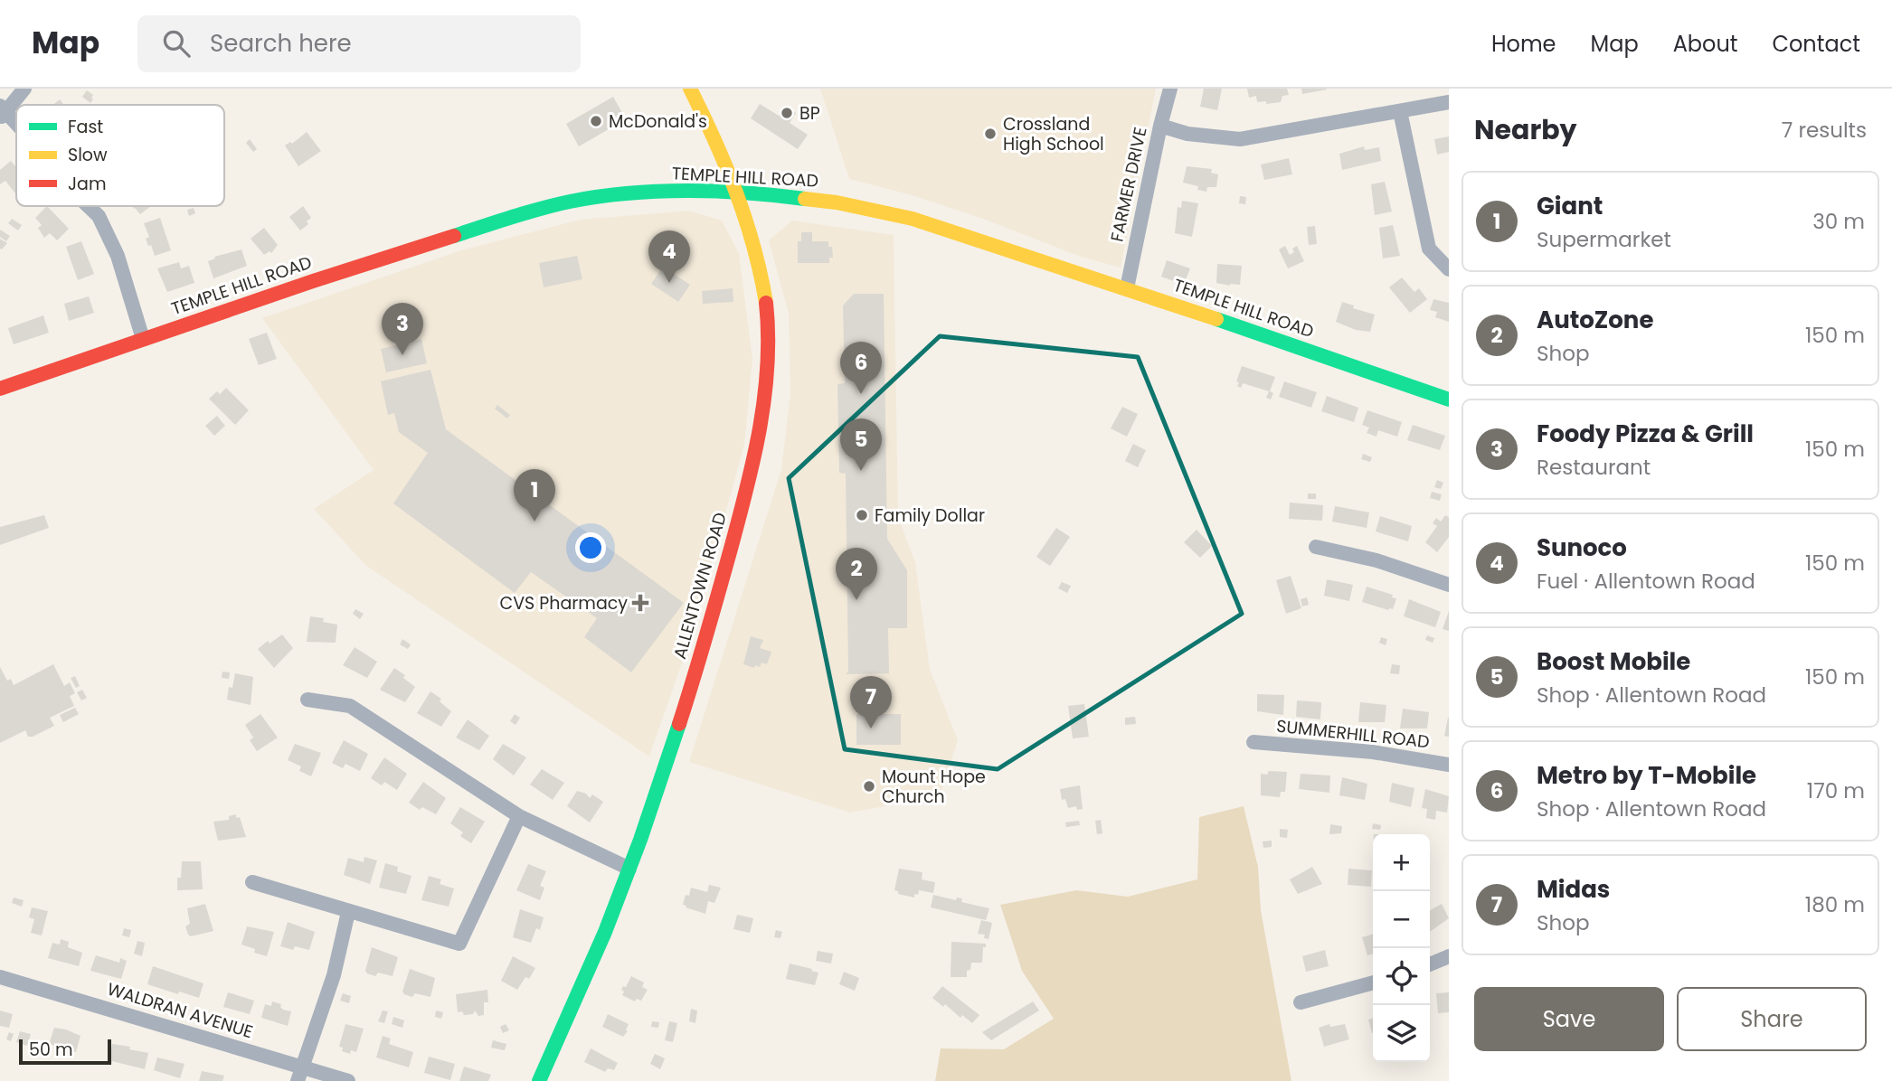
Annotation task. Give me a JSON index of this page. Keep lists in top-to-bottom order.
{
  "streets": {
    "main road": ["TEMPLE HILL ROAD", "ALLENTOWN ROAD"],
    "street": ["FARMER DRIVE", "SUMMERHILL ROAD", "WALDRAN AVENUE"]
  },
  "crossings": [
    ["TEMPLE HILL ROAD", "FARMER DRIVE"],
    ["TEMPLE HILL ROAD", "ALLENTOWN ROAD"]
  ],
  "places": {
    "other": [
      "BP",
      "McDonald's",
      "Crossland High School",
      "Family Dollar",
      "Mount Hope Church"
    ],
    "health": ["CVS Pharmacy"]
  },
  "legend": ["Fast", "Slow", "Jam"],
  "scale_bar": "50 m",
  "page": {
    "header": "Map",
    "search": "Search here",
    "nav": [
      "Home",
      "Map",
      "About",
      "Contact"
    ],
    "heading": ["Nearby", "7 results"],
    "list": [
      {
        "mark": "1",
        "name": "Giant",
        "note": "Supermarket",
        "value": "30 m"
      },
      {
        "mark": "2",
        "name": "AutoZone",
        "note": "Shop",
        "value": "150 m"
      },
      {
        "mark": "3",
        "name": "Foody Pizza & Grill",
        "note": "Restaurant",
        "value": "150 m"
      },
      {
        "mark": "4",
        "name": "Sunoco",
        "note": "Fuel · Allentown Road",
        "value": "150 m"
      },
      {
        "mark": "5",
        "name": "Boost Mobile",
        "note": "Shop · Allentown Road",
        "value": "150 m"
      },
      {
        "mark": "6",
        "name": "Metro by T-Mobile",
        "note": "Shop · Allentown Road",
        "value": "170 m"
      },
      {
        "mark": "7",
        "name": "Midas",
        "note": "Shop",
        "value": "180 m"
      }
    ],
    "pins": [
      "4",
      "3",
      "6",
      "5",
      "1",
      "2",
      "7"
    ],
    "map_buttons": ["+", "−"],
    "buttons": ["Save", "Share"],
    "scale": "50 m"
  }
}
